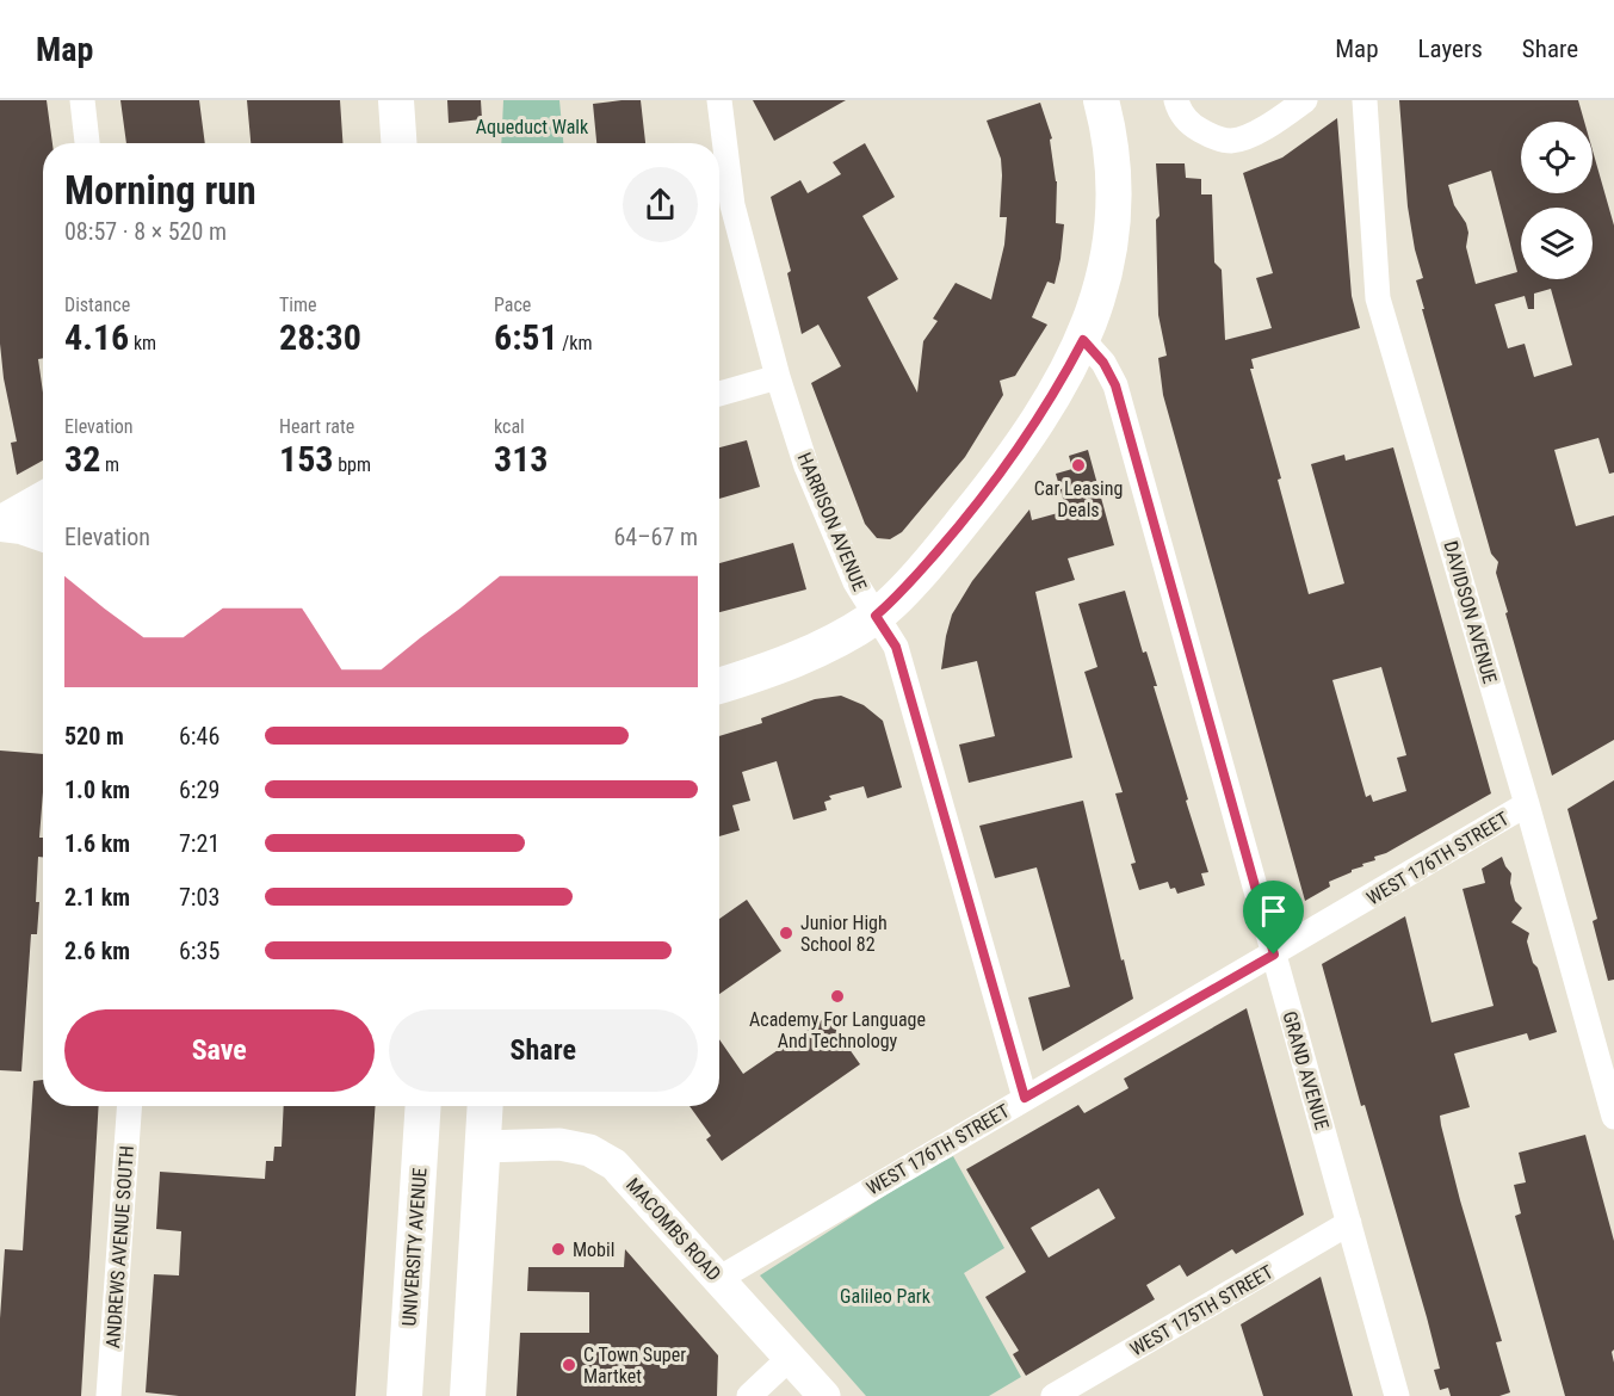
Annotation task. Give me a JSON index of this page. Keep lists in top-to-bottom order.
{
  "streets": {
    "main road": ["UNIVERSITY AVENUE"],
    "street": [
      "HARRISON AVENUE",
      "DAVIDSON AVENUE",
      "WEST 176TH STREET",
      "GRAND AVENUE",
      "MACOMBS ROAD",
      "ANDREWS AVENUE SOUTH",
      "WEST 175TH STREET"
    ]
  },
  "crossings": [
    ["HARRISON AVENUE", "WEST 176TH STREET"],
    ["DAVIDSON AVENUE", "WEST 176TH STREET"],
    ["WEST 176TH STREET", "GRAND AVENUE"],
    ["WEST 176TH STREET", "MACOMBS ROAD"],
    ["GRAND AVENUE", "WEST 175TH STREET"]
  ],
  "parks": ["Aqueduct Walk", "Galileo Park"],
  "places": [
    "Car Leasing Deals",
    "Junior High School 82",
    "Academy For Language And Technology",
    "Mobil",
    "C Town Super Martket"
  ],
  "page": {
    "header": "Map",
    "nav": ["Map", "Layers", "Share"],
    "heading": ["Morning run", "08:57 · 8 × 520 m"],
    "stats": [
      ["Distance", "4.16 km"],
      ["Time", "28:30"],
      ["Pace", "6:51 /km"],
      ["Elevation", "32 m"],
      ["Heart rate", "153 bpm"],
      ["kcal", "313"]
    ],
    "chart": ["Elevation", "64–67 m"],
    "list": [
      {
        "name": "520 m",
        "note": "6:46"
      },
      {
        "name": "1.0 km",
        "note": "6:29"
      },
      {
        "name": "1.6 km",
        "note": "7:21"
      },
      {
        "name": "2.1 km",
        "note": "7:03"
      },
      {
        "name": "2.6 km",
        "note": "6:35"
      }
    ],
    "buttons": ["Save", "Share"]
  }
}
